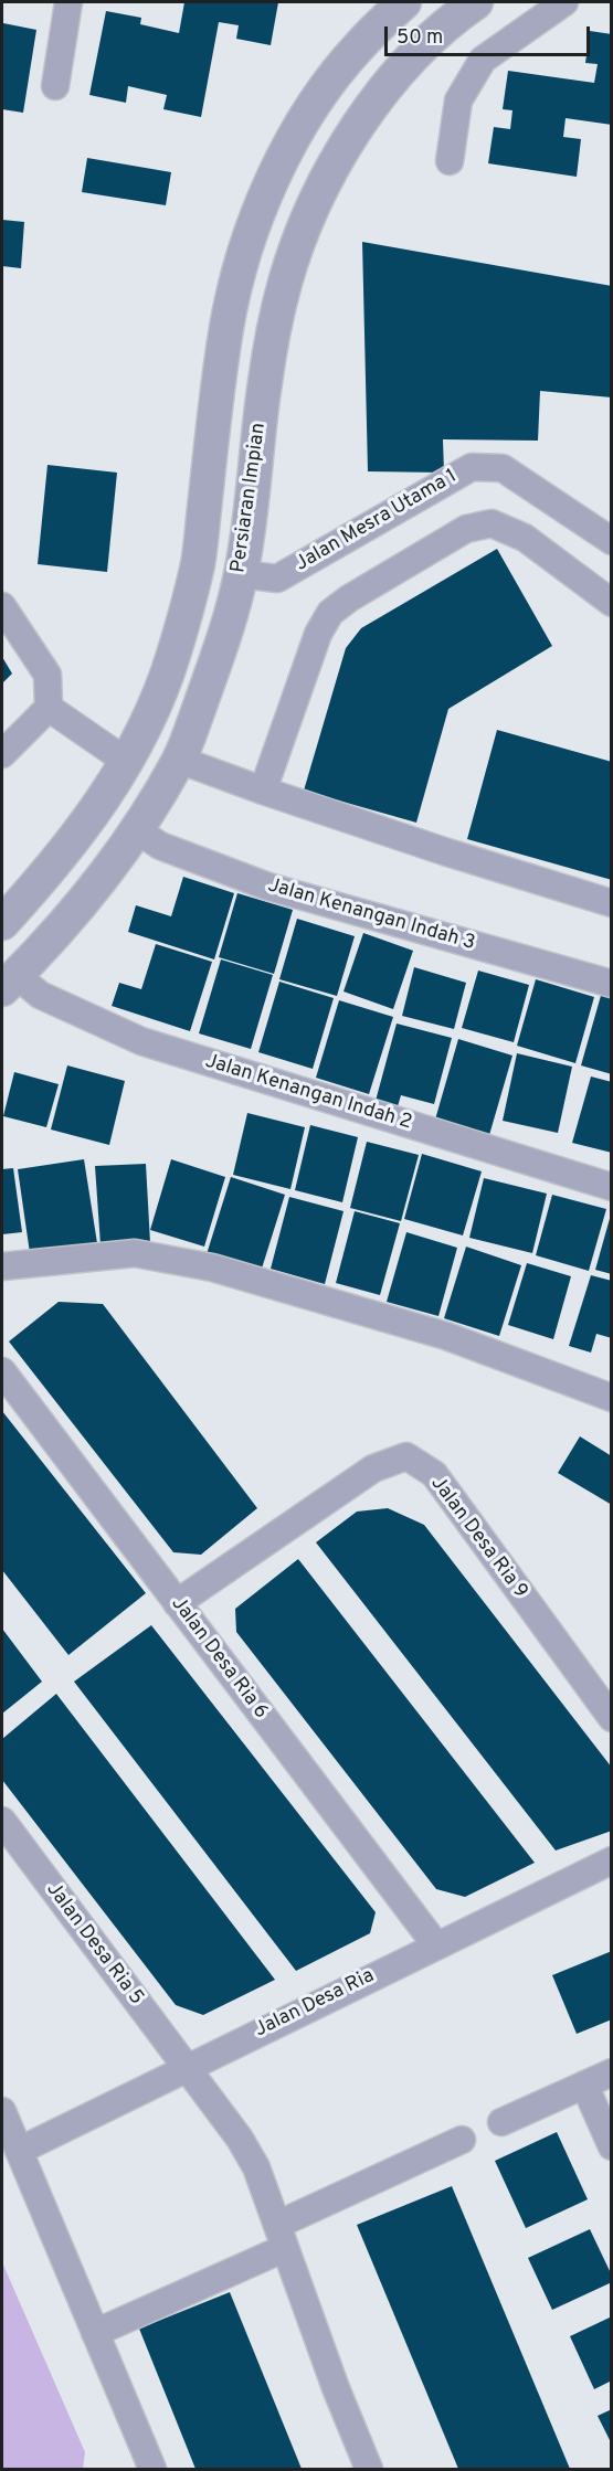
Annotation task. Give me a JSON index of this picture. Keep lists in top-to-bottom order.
{
  "streets": {
    "street": [
      "Persiaran Impian",
      "Jalan Mesra Utama 1",
      "Jalan Kenangan Indah 3",
      "Jalan Kenangan Indah 2",
      "Jalan Desa Ria 9",
      "Jalan Desa Ria 6",
      "Jalan Desa Ria 5",
      "Jalan Desa Ria"
    ]
  },
  "crossings": [
    ["Persiaran Impian", "Jalan Mesra Utama 1"],
    ["Persiaran Impian", "Jalan Kenangan Indah 3"],
    ["Persiaran Impian", "Jalan Kenangan Indah 2"],
    ["Jalan Desa Ria 9", "Jalan Desa Ria 6"],
    ["Jalan Desa Ria 6", "Jalan Desa Ria"],
    ["Jalan Desa Ria 5", "Jalan Desa Ria"]
  ],
  "scale_bar": "50 m"
}
